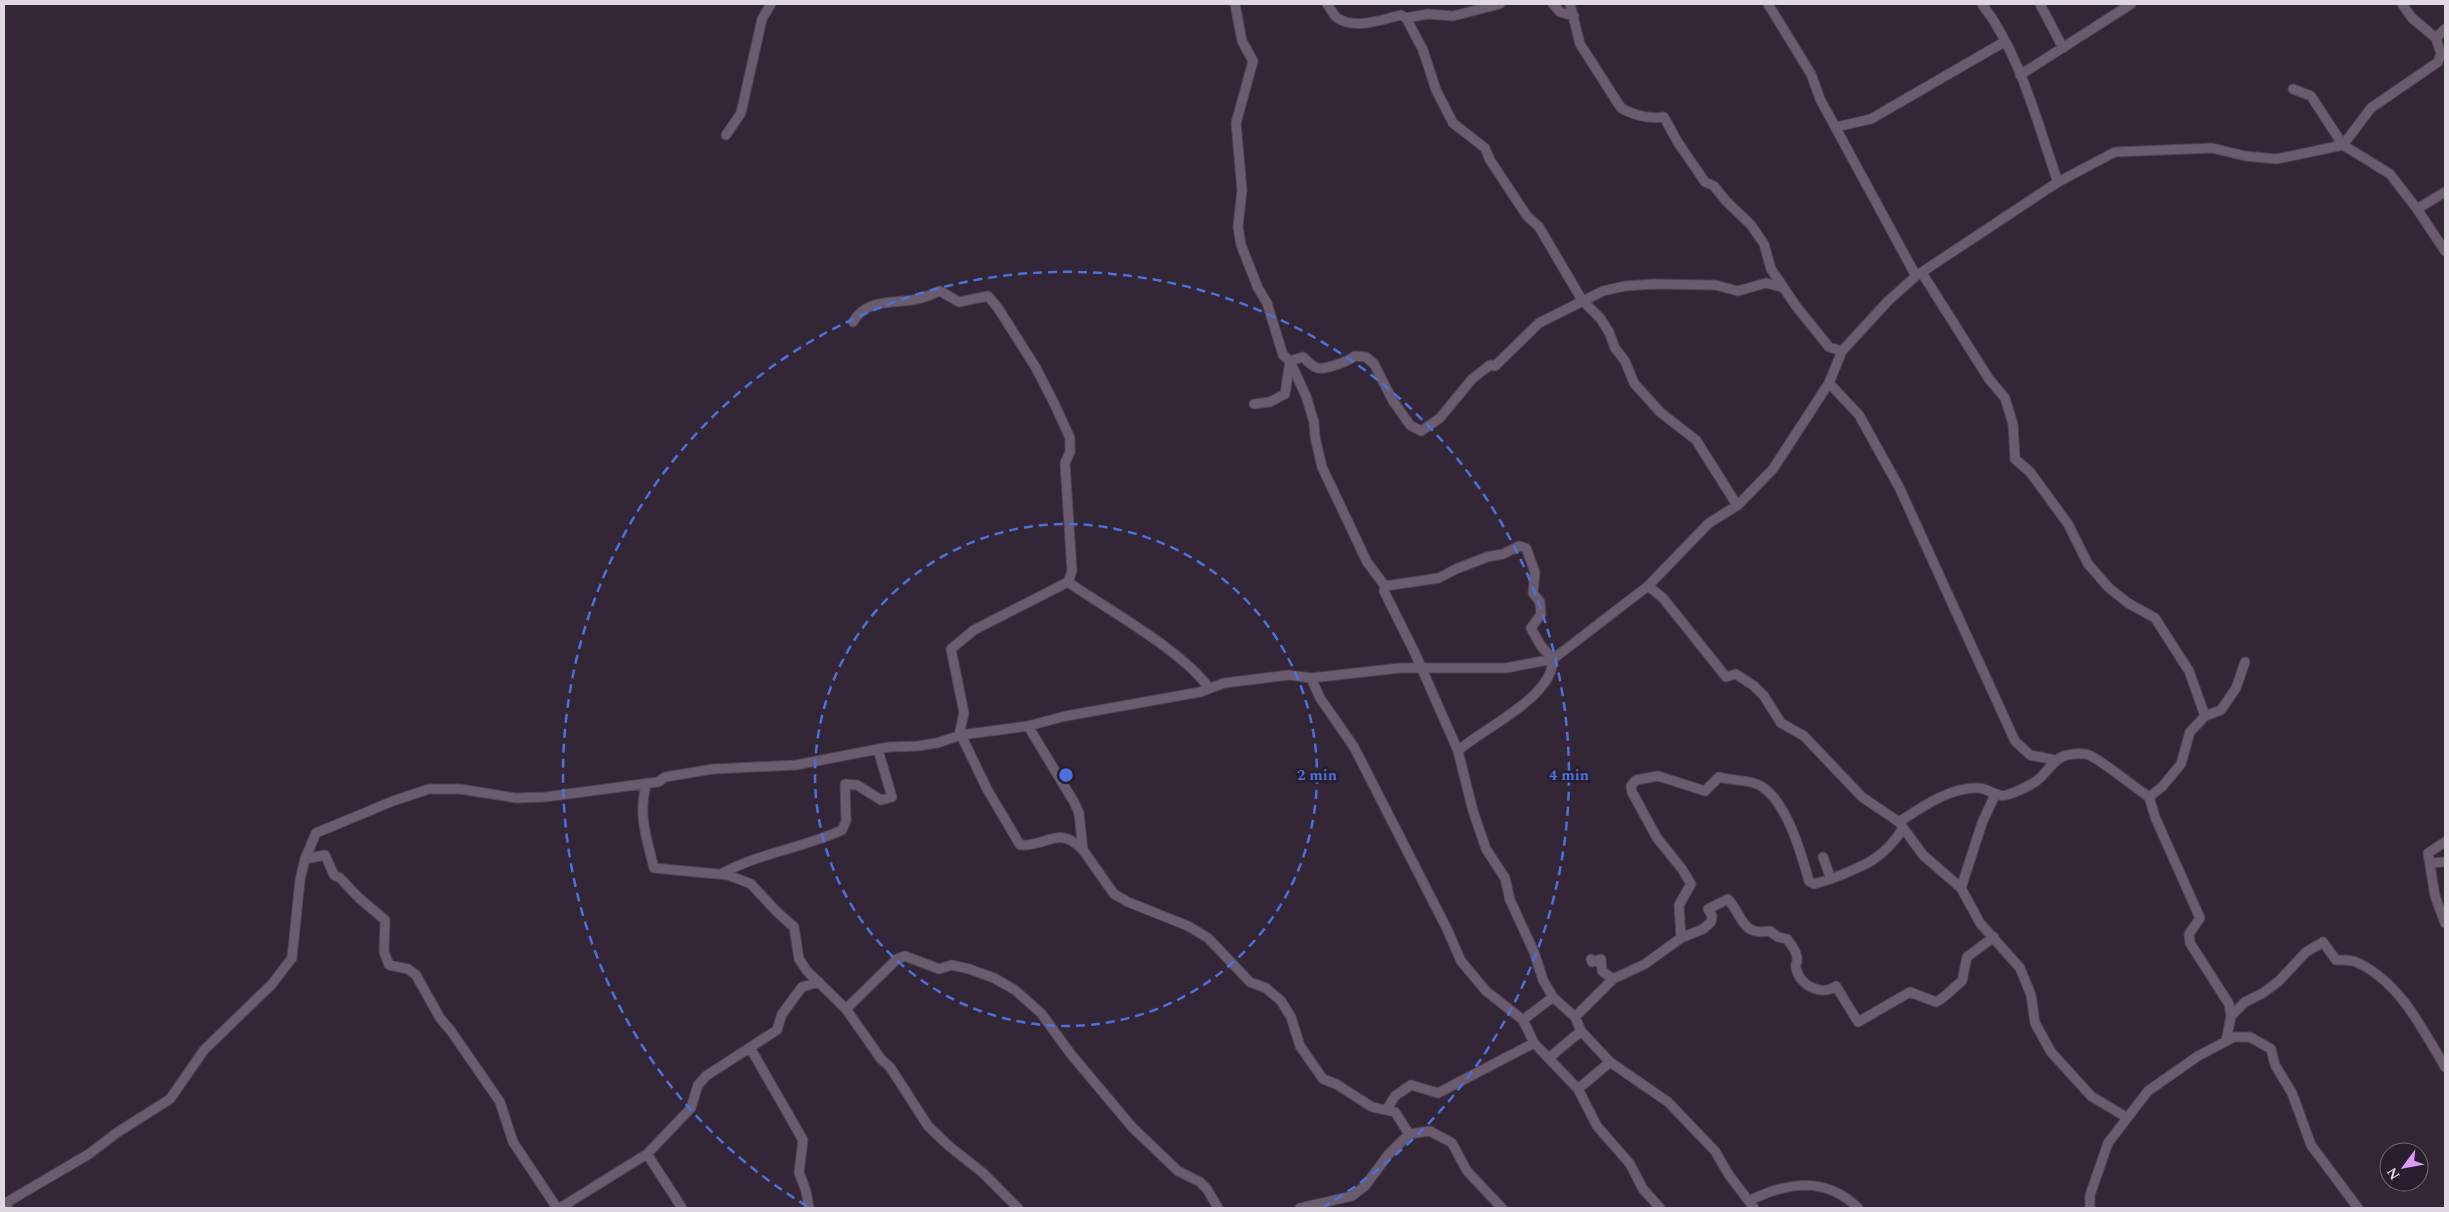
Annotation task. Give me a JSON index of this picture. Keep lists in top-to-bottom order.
{
  "north": "bottom left",
  "rings": ["2 min", "4 min"]
}
